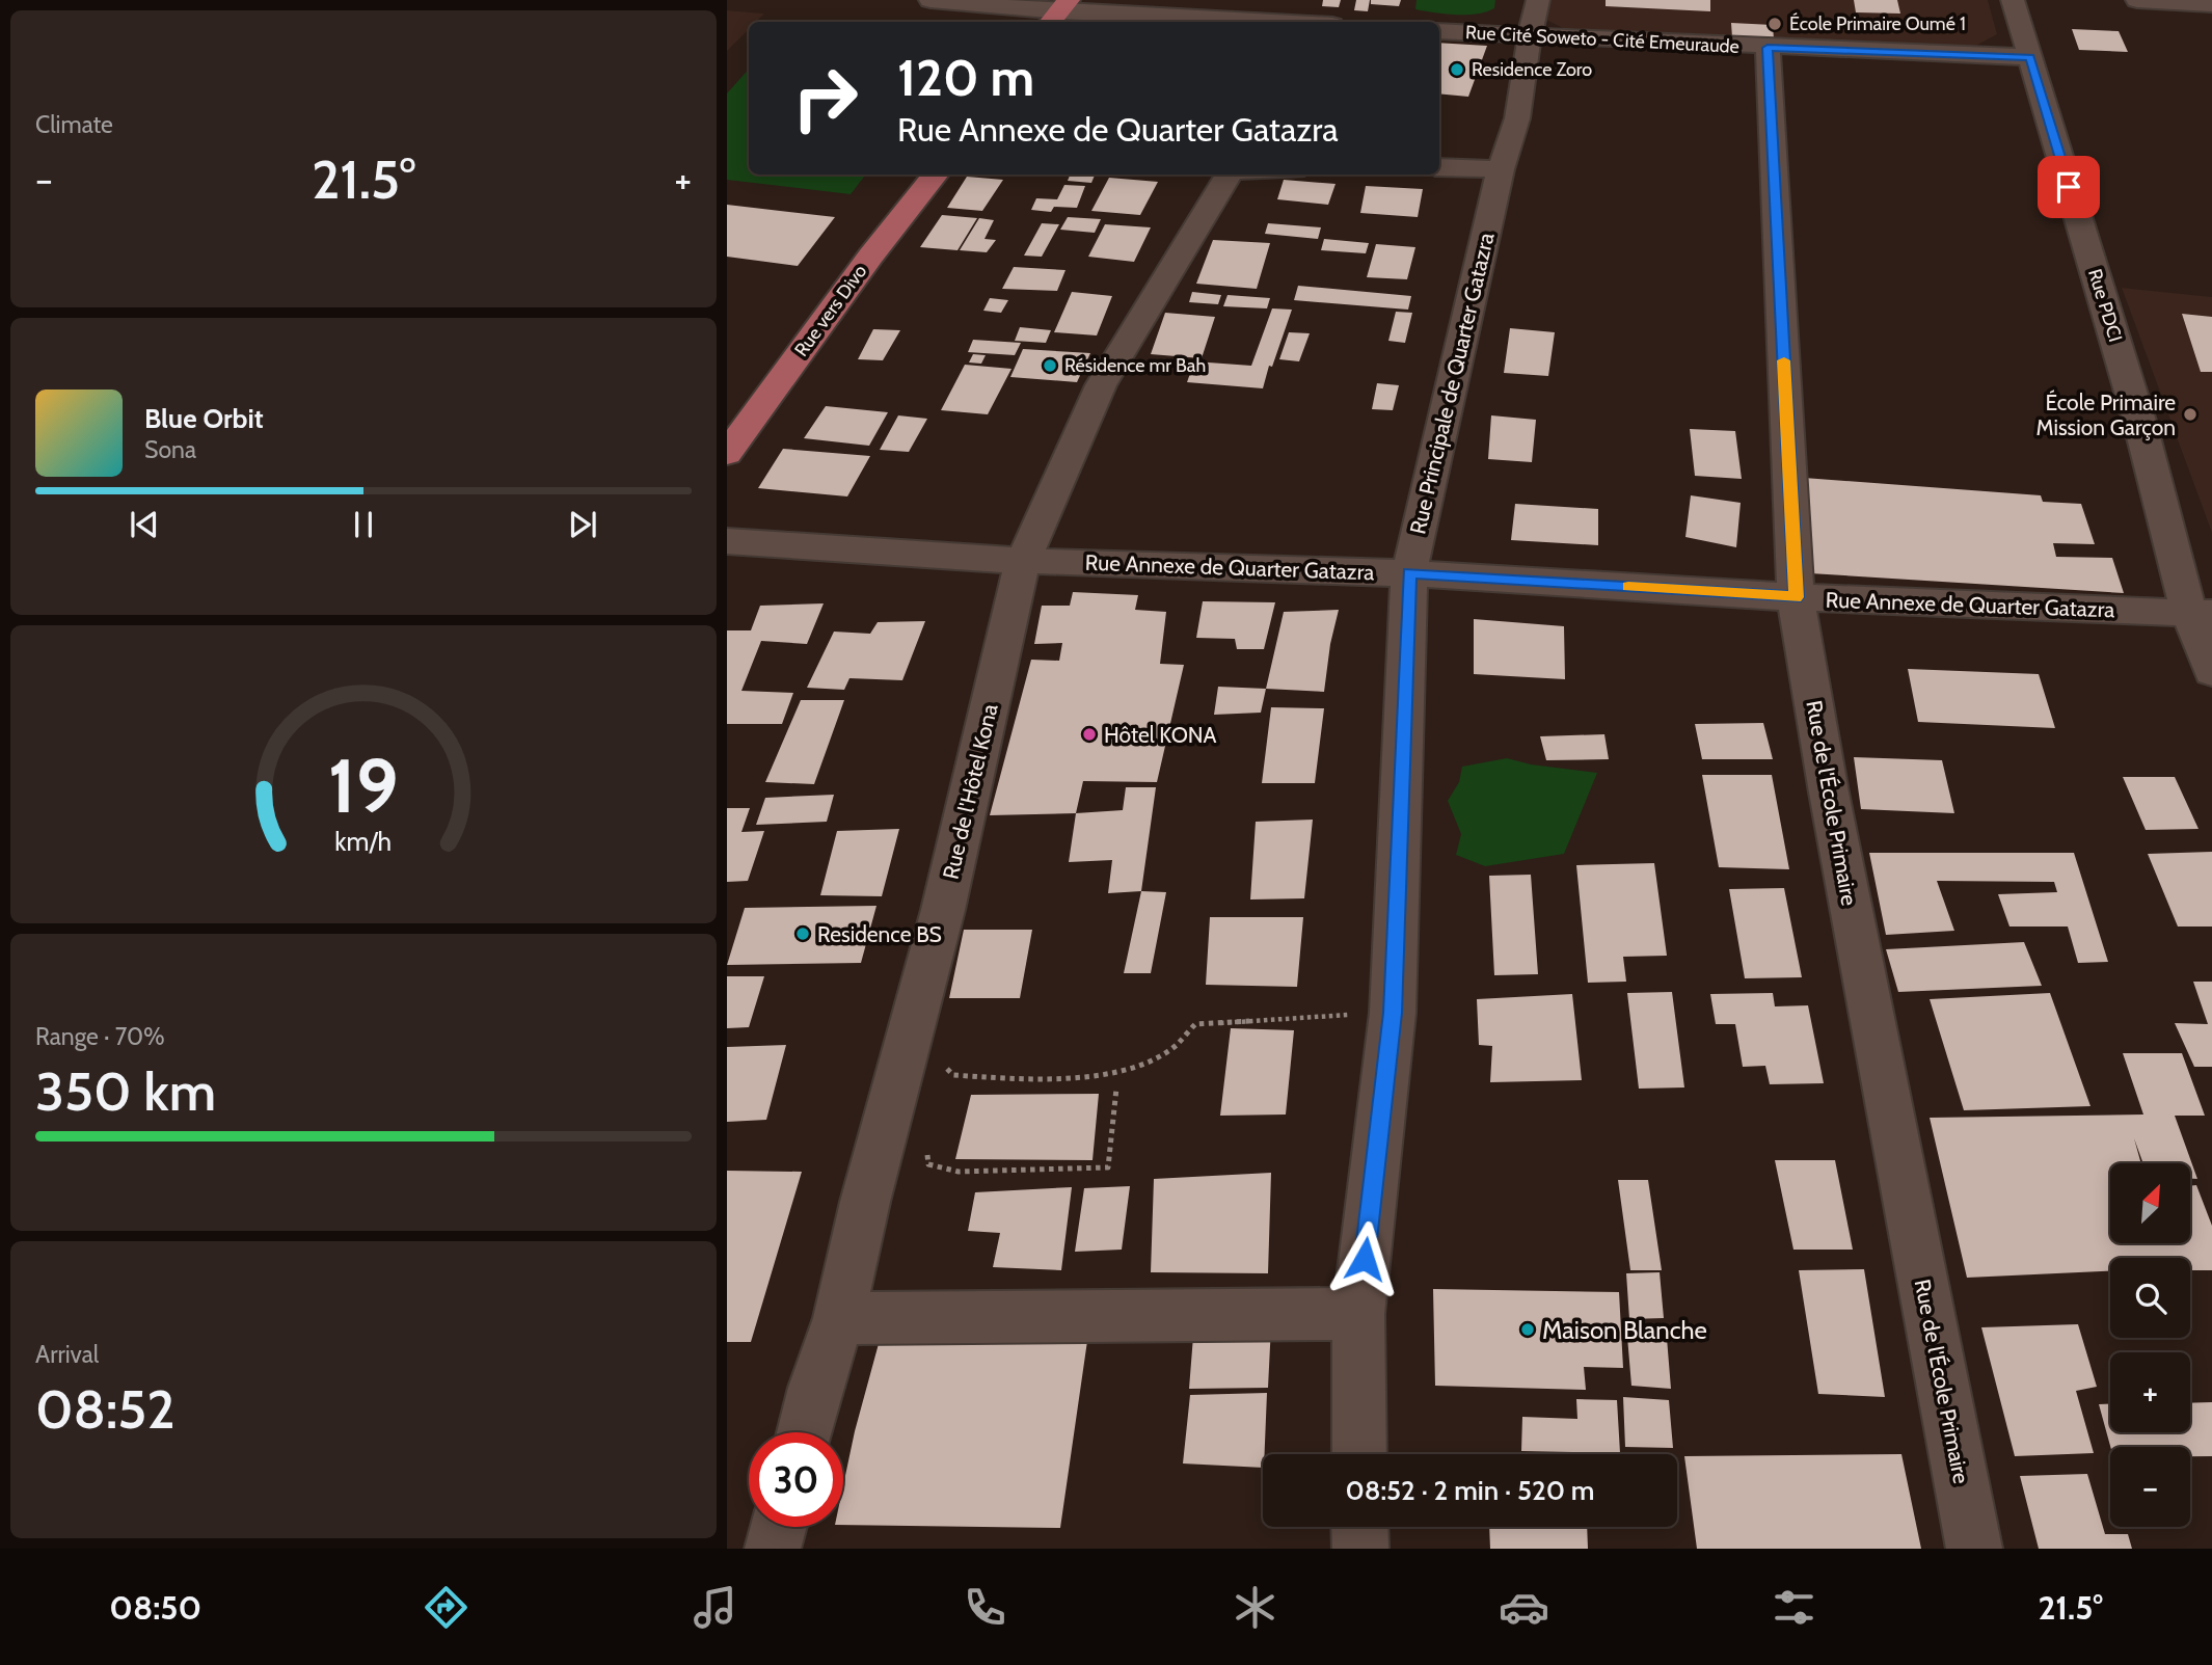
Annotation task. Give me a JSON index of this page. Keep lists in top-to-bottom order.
{
  "streets": {
    "main road": ["Rue vers Divo"],
    "street": [
      "Rue Cité Soweto - Cité Emeuraude",
      "Rue PDCI",
      "Rue Principale de Quarter Gatazra",
      "Rue Annexe de Quarter Gatazra",
      "Rue de l'Hôtel Kona",
      "Rue de l'École Primaire"
    ]
  },
  "crossings": [
    ["Rue Cité Soweto - Cité Emeuraude", "Rue PDCI"],
    ["Rue Cité Soweto - Cité Emeuraude", "Rue Principale de Quarter Gatazra"],
    ["Rue Cité Soweto - Cité Emeuraude", "Rue de l'École Primaire"],
    ["Rue PDCI", "Rue Annexe de Quarter Gatazra"],
    ["Rue Principale de Quarter Gatazra", "Rue Annexe de Quarter Gatazra"],
    ["Rue Annexe de Quarter Gatazra", "Rue de l'Hôtel Kona"],
    ["Rue Annexe de Quarter Gatazra", "Rue de l'École Primaire"]
  ],
  "places": [
    "École Primaire Oumé 1",
    "Residence Zoro",
    "Résidence mr Bah",
    "École Primaire Mission Garçon",
    "Hôtel KONA",
    "Residence BS",
    "Maison Blanche"
  ],
  "north": "top right",
  "page": {
    "tile": [
      "Climate",
      ["Range · 70%", "350 km"],
      ["Arrival", "08:52"]
    ],
    "turn": ["120 m", "Rue Annexe de Quarter Gatazra"],
    "heat": ["−", "21.5°", "+"],
    "song": ["Blue Orbit", "Sona"],
    "map_buttons": ["+", "−"],
    "limit": "30",
    "trip": "08:52 · 2 min · 520 m",
    "tabs": ["08:50", "21.5°"],
    "gauge": ["19", "km/h"]
  }
}
